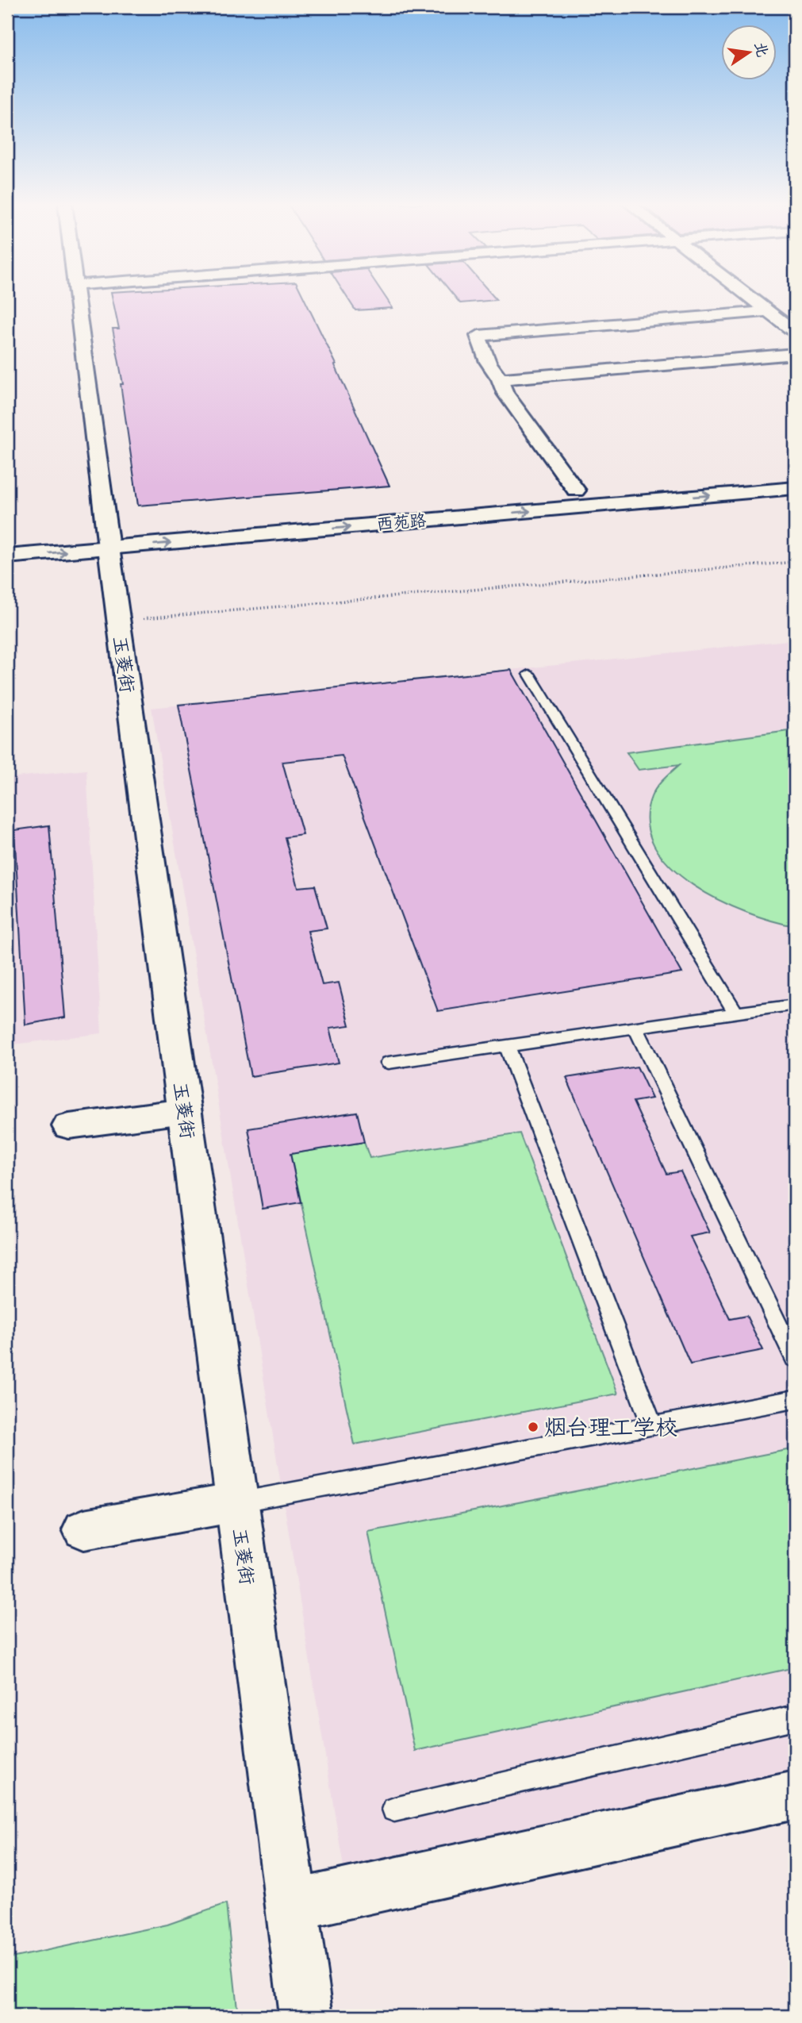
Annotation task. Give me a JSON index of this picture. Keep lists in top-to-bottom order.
{
  "streets": {
    "street": ["西苑路", "玉菱街"]
  },
  "crossings": [
    ["西苑路", "玉菱街"]
  ],
  "places": ["烟台理工学校"],
  "north": "right"
}
